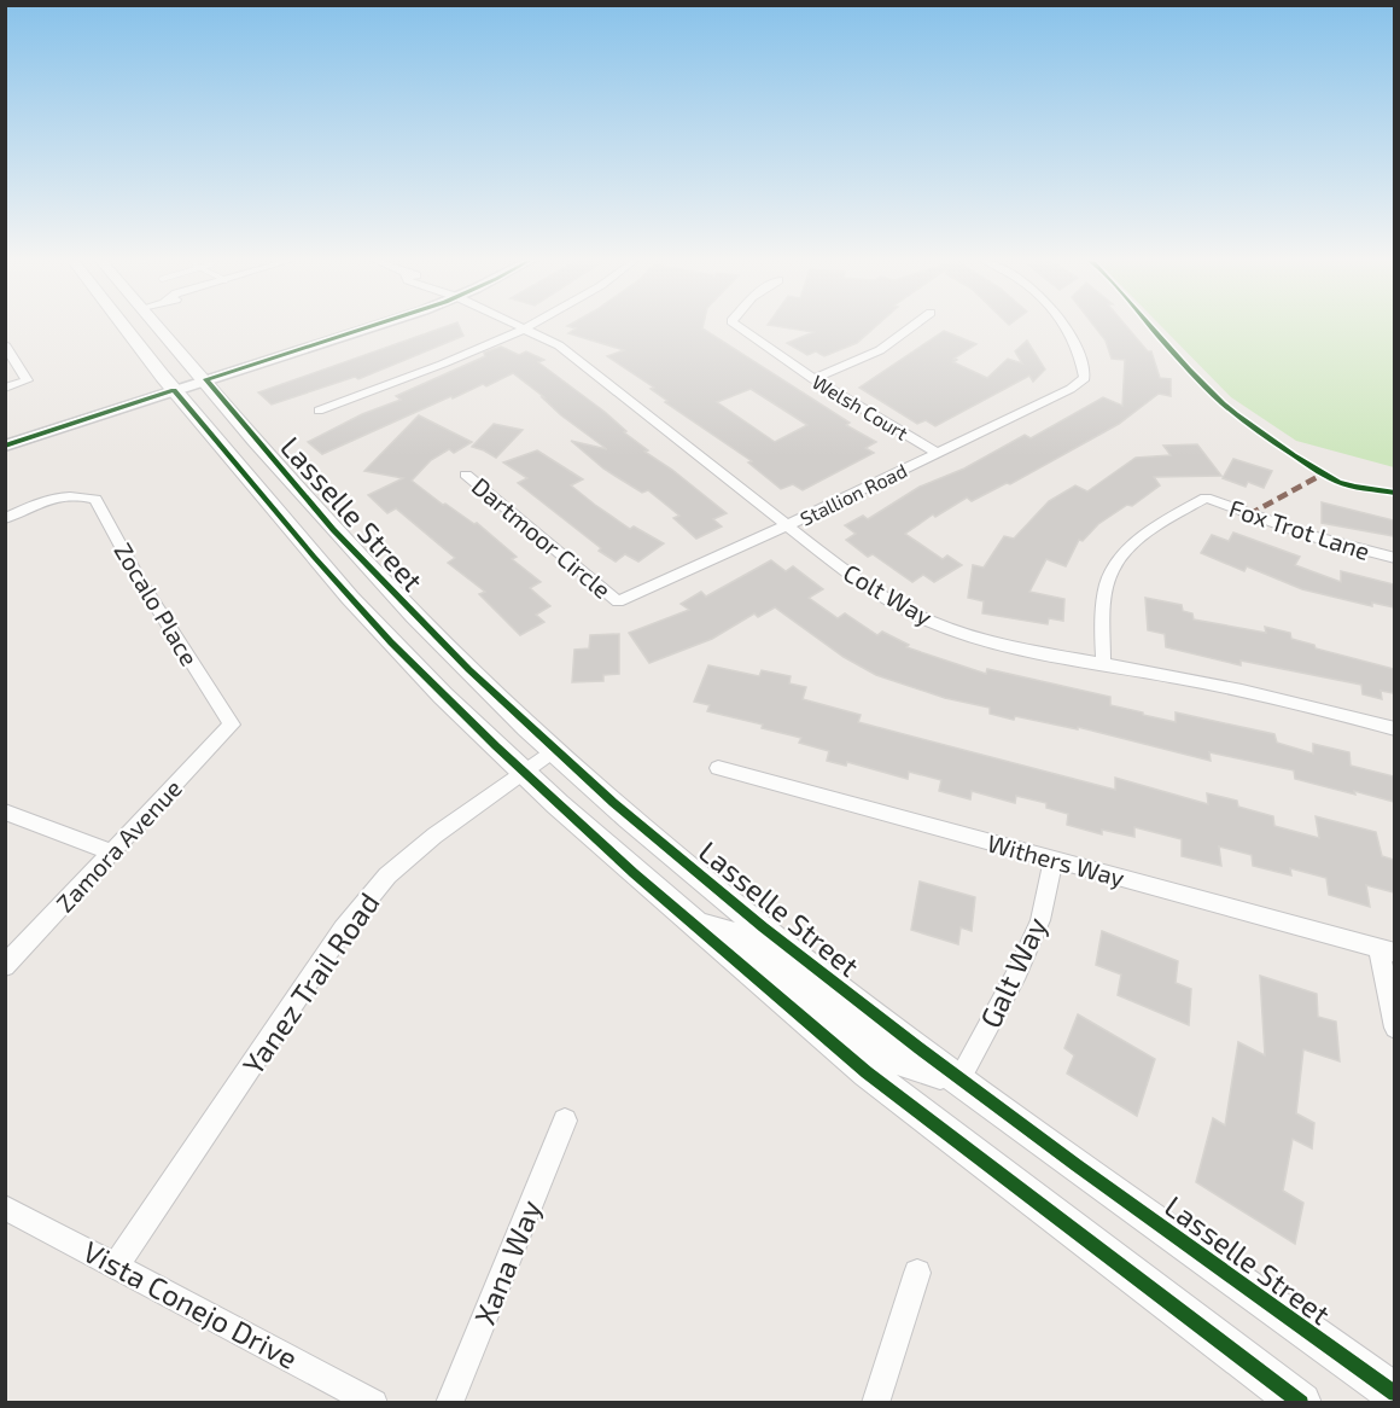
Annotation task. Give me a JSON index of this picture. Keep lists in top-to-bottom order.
{
  "streets": {
    "main road": ["Lasselle Street"],
    "street": [
      "Welsh Court",
      "Stallion Road",
      "Fox Trot Lane",
      "Dartmoor Circle",
      "Colt Way",
      "Zocalo Place",
      "Zamora Avenue",
      "Withers Way",
      "Galt Way",
      "Yanez Trail Road",
      "Xana Way",
      "Vista Conejo Drive"
    ]
  },
  "crossings": [
    ["Welsh Court", "Stallion Road"],
    ["Stallion Road", "Dartmoor Circle"],
    ["Stallion Road", "Colt Way"],
    ["Lasselle Street", "Galt Way"],
    ["Lasselle Street", "Yanez Trail Road"],
    ["Fox Trot Lane", "Colt Way"],
    ["Zocalo Place", "Zamora Avenue"],
    ["Withers Way", "Galt Way"],
    ["Yanez Trail Road", "Vista Conejo Drive"]
  ]
}
